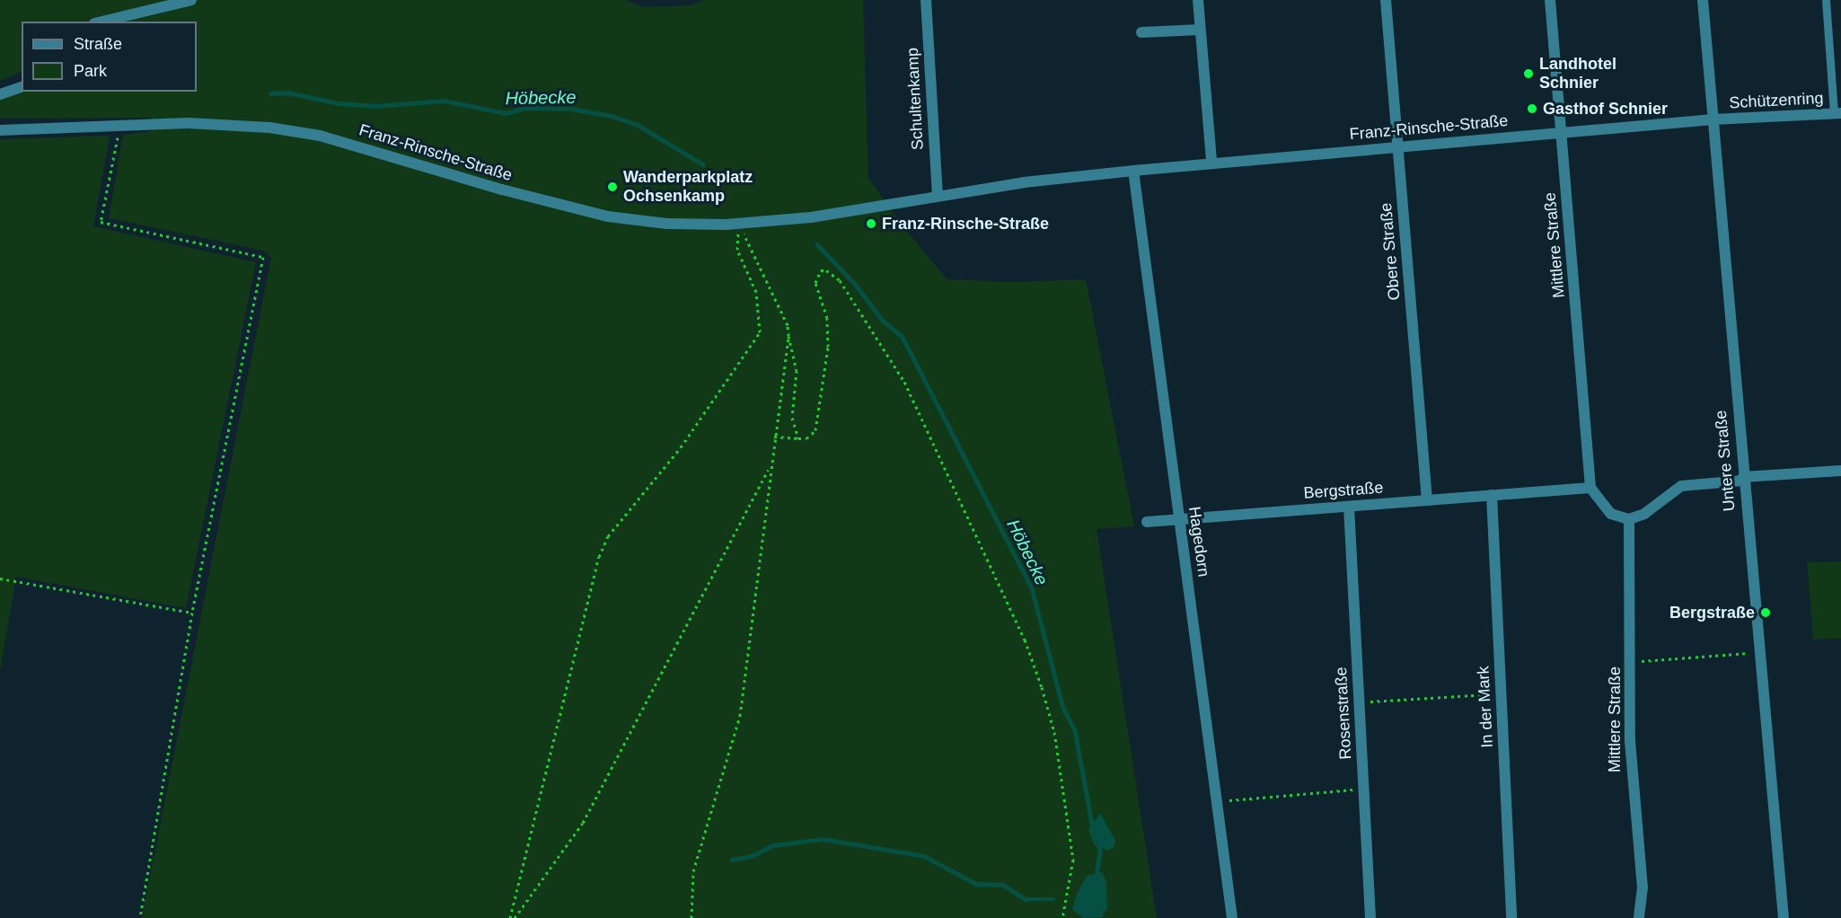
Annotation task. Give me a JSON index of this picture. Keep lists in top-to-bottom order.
{
  "streets": {
    "street": [
      "Schultenkamp",
      "Schützenring",
      "Franz-Rinsche-Straße",
      "Mittlere Straße",
      "Obere Straße",
      "Untere Straße",
      "Bergstraße",
      "Hagedorn",
      "In der Mark",
      "Rosenstraße"
    ]
  },
  "crossings": [
    ["Schultenkamp", "Franz-Rinsche-Straße"],
    ["Schützenring", "Franz-Rinsche-Straße"],
    ["Schützenring", "Untere Straße"],
    ["Franz-Rinsche-Straße", "Mittlere Straße"],
    ["Franz-Rinsche-Straße", "Obere Straße"],
    ["Franz-Rinsche-Straße", "Untere Straße"],
    ["Franz-Rinsche-Straße", "Hagedorn"],
    ["Mittlere Straße", "Bergstraße"],
    ["Obere Straße", "Bergstraße"],
    ["Bergstraße", "Hagedorn"],
    ["Bergstraße", "In der Mark"],
    ["Bergstraße", "Rosenstraße"]
  ],
  "water": ["Höbecke"],
  "places": [
    "Landhotel Schnier",
    "Gasthof Schnier",
    "Wanderparkplatz Ochsenkamp",
    "Franz-Rinsche-Straße",
    "Bergstraße"
  ],
  "legend": ["Straße", "Park"]
}
